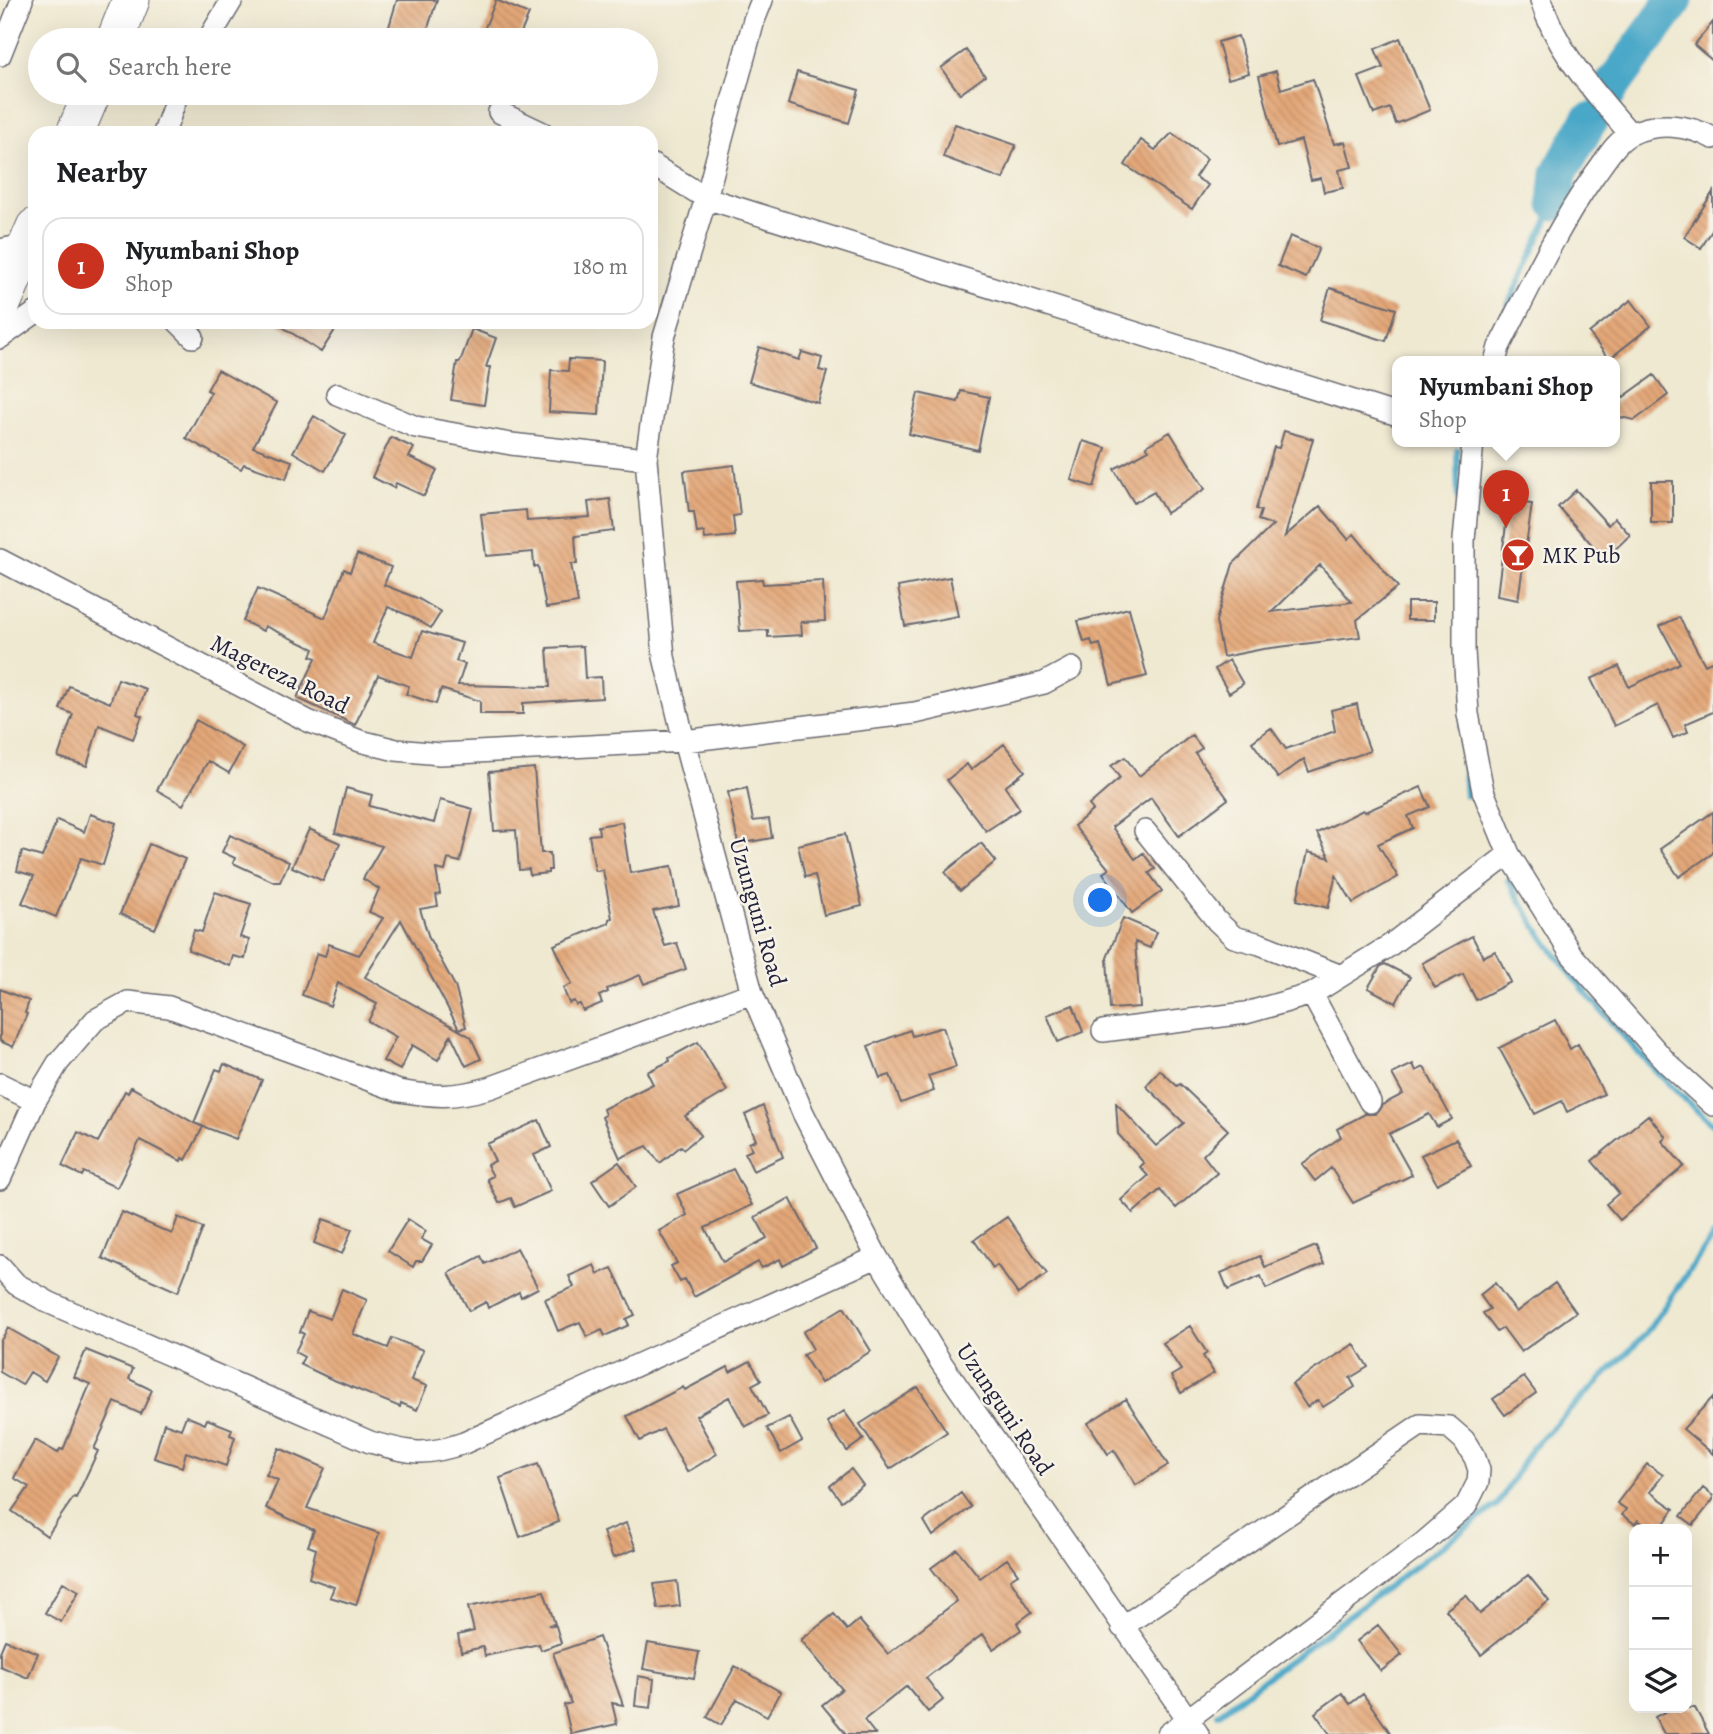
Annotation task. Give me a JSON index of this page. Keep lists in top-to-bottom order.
{
  "streets": {
    "street": ["Magereza Road", "Uzunguni Road"]
  },
  "crossings": [
    ["Magereza Road", "Uzunguni Road"]
  ],
  "places": {
    "bar": ["MK Pub"]
  },
  "page": {
    "search": "Search here",
    "heading": "Nearby",
    "list": [
      {
        "mark": "1",
        "name": "Nyumbani Shop",
        "note": "Shop",
        "value": "180 m"
      }
    ],
    "popup": ["Nyumbani Shop", "Shop"],
    "pins": "1",
    "map_buttons": ["+", "−"]
  }
}
